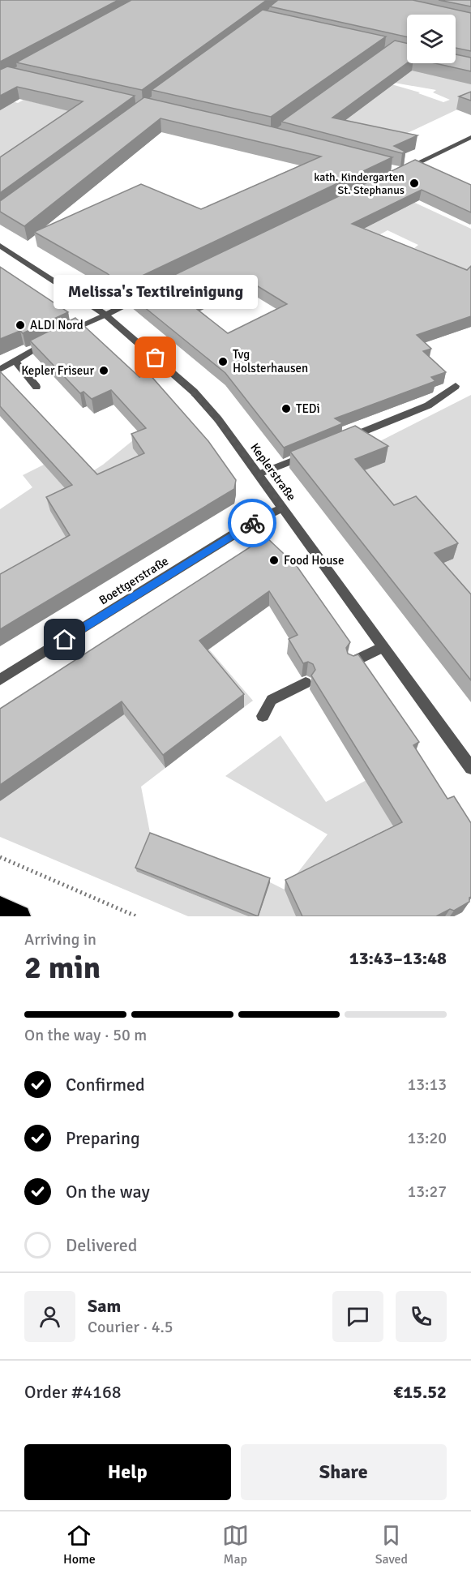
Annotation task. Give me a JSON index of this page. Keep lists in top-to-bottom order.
{
  "streets": {
    "street": ["Keplerstraße", "Boettgerstraße"]
  },
  "crossings": [
    ["Keplerstraße", "Boettgerstraße"]
  ],
  "places": [
    "kath. Kindergarten St. Stephanus",
    "ALDI Nord",
    "Melissa's Textilreinigung",
    "Tvg Holsterhausen",
    "Kepler Friseur",
    "TEDi",
    "Food House"
  ],
  "page": {
    "bubble": "Melissa's Textilreinigung",
    "heading": ["2 min", "Arriving in", "13:43–13:48"],
    "panel": [
      "Sam",
      "Courier · 4.5",
      "Order #4168",
      "€15.52"
    ],
    "bar": "On the way · 50 m",
    "list": [
      ["Confirmed", "13:13"],
      ["Preparing", "13:20"],
      ["On the way", "13:27"],
      "Delivered"
    ],
    "buttons": ["Help", "Share"],
    "tabs": ["Home", "Map", "Saved"]
  }
}
